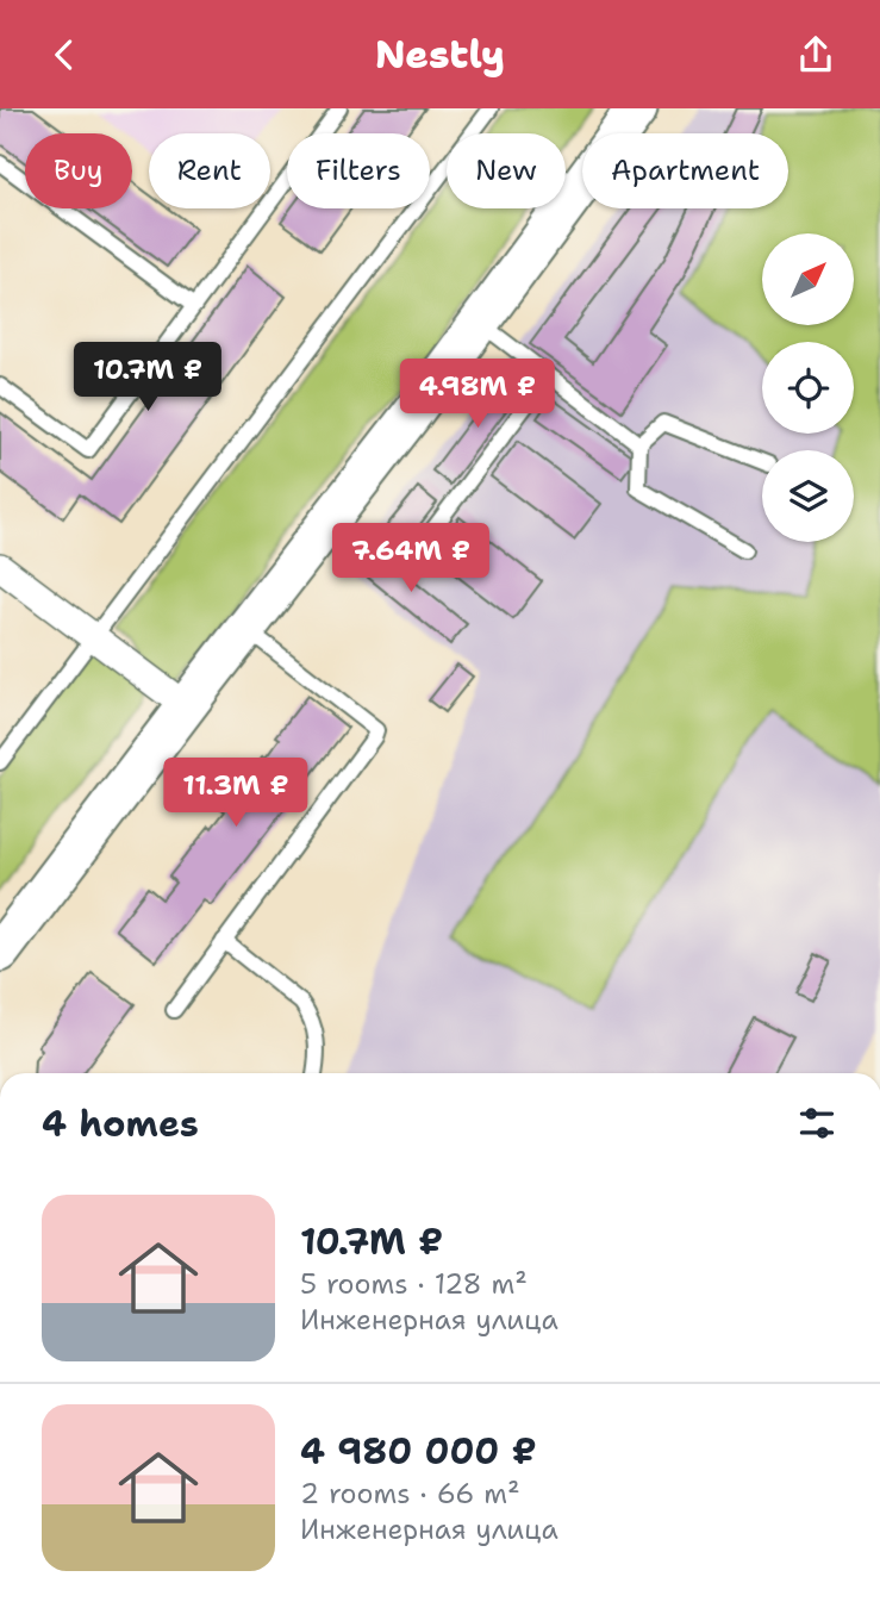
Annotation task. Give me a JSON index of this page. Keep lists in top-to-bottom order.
{
  "north": "top right",
  "page": {
    "header": "Nestly",
    "chip": [
      "Buy",
      "Rent",
      "Filters",
      "New",
      "Apartment"
    ],
    "price": [
      "10.7M ₽",
      "4.98M ₽",
      "7.64M ₽",
      "11.3M ₽"
    ],
    "heading": "4 homes",
    "list": [
      {
        "name": "10.7M ₽",
        "note": "5 rooms · 128 m² · Инженерная улица"
      },
      {
        "name": "4 980 000 ₽",
        "note": "2 rooms · 66 m² · Инженерная улица"
      }
    ]
  }
}
